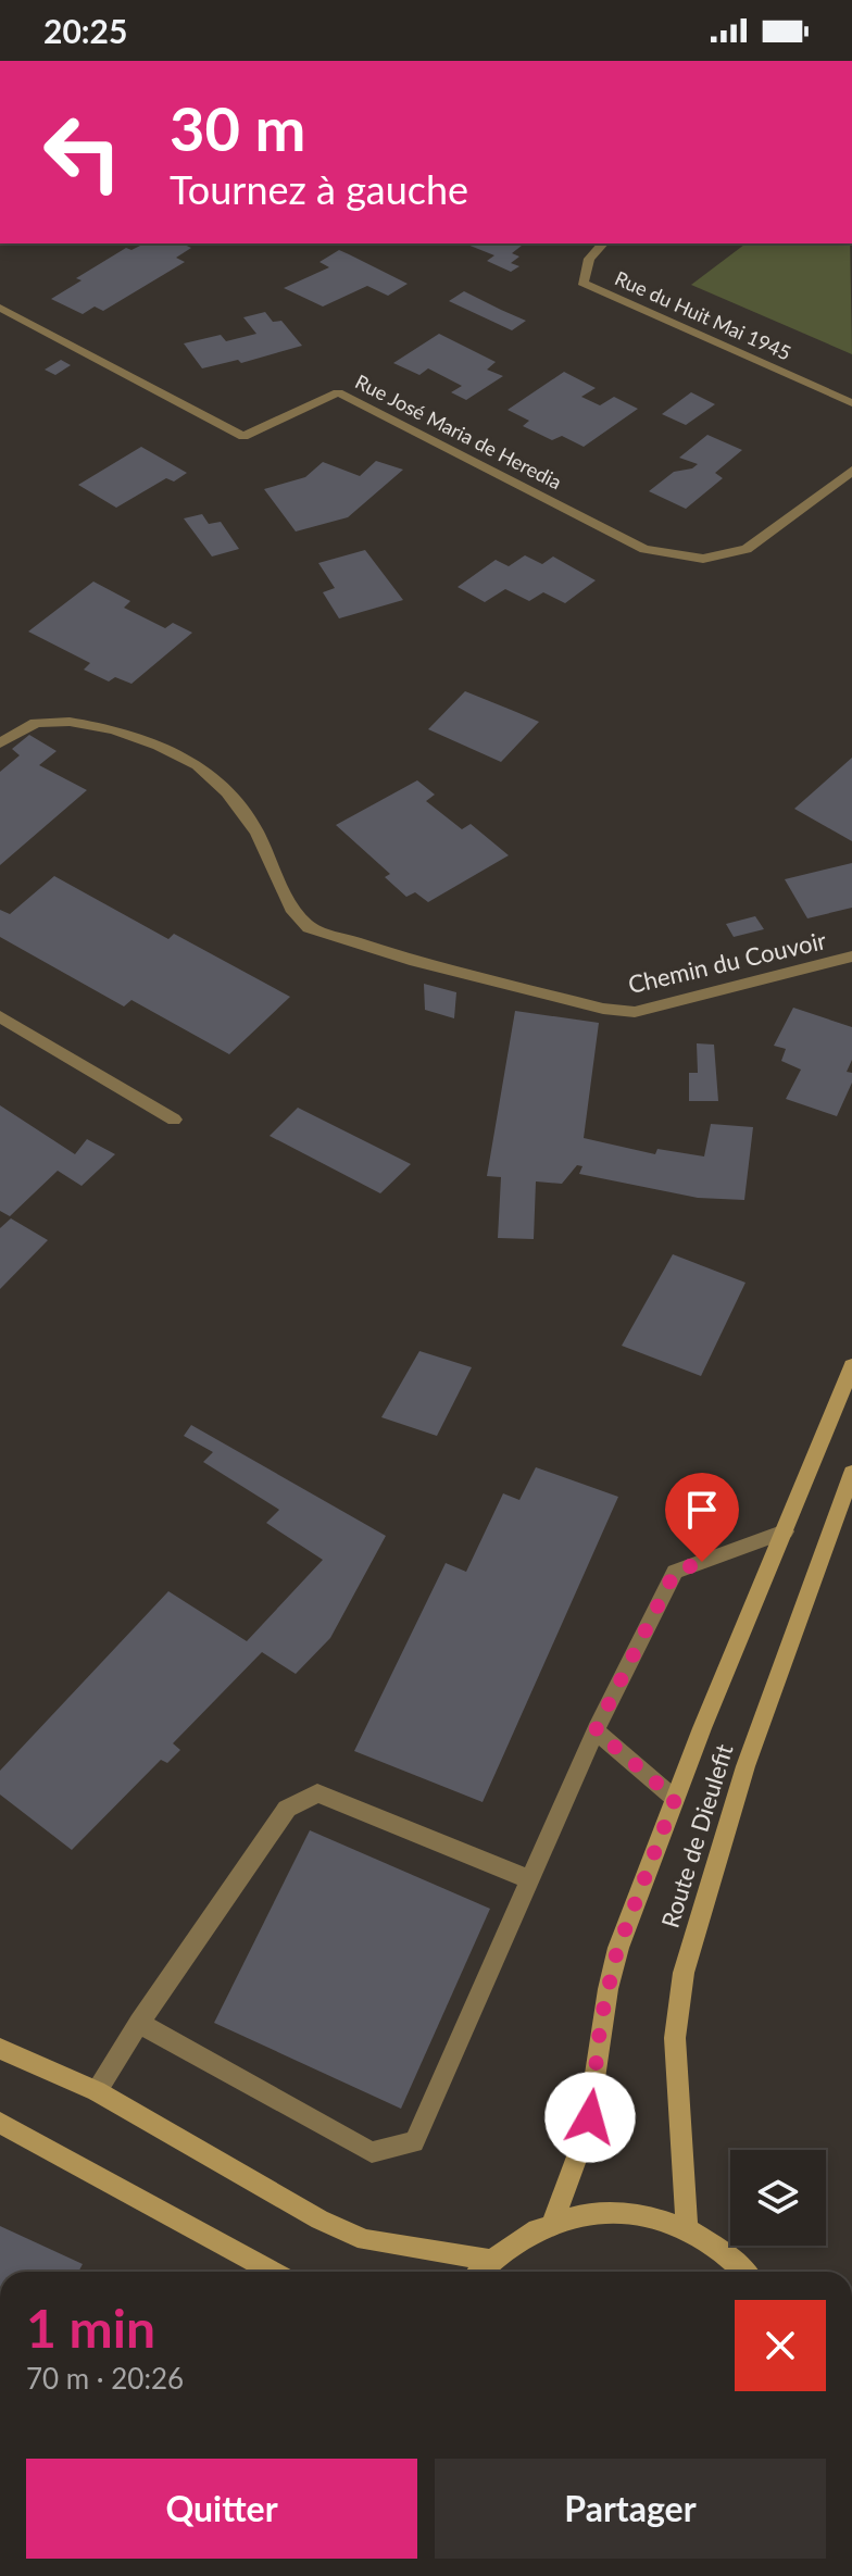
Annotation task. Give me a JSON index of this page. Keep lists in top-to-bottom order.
{
  "streets": {
    "main road": ["Route de Dieulefit"],
    "street": ["Rue du Huit Mai 1945", "Rue José Maria de Heredia", "Chemin du Couvoir"]
  },
  "page": {
    "status": "20:25",
    "turn": ["30 m", "Tournez à gauche"],
    "heading": ["1 min", "70 m · 20:26"],
    "buttons": ["Quitter", "Partager"]
  }
}
